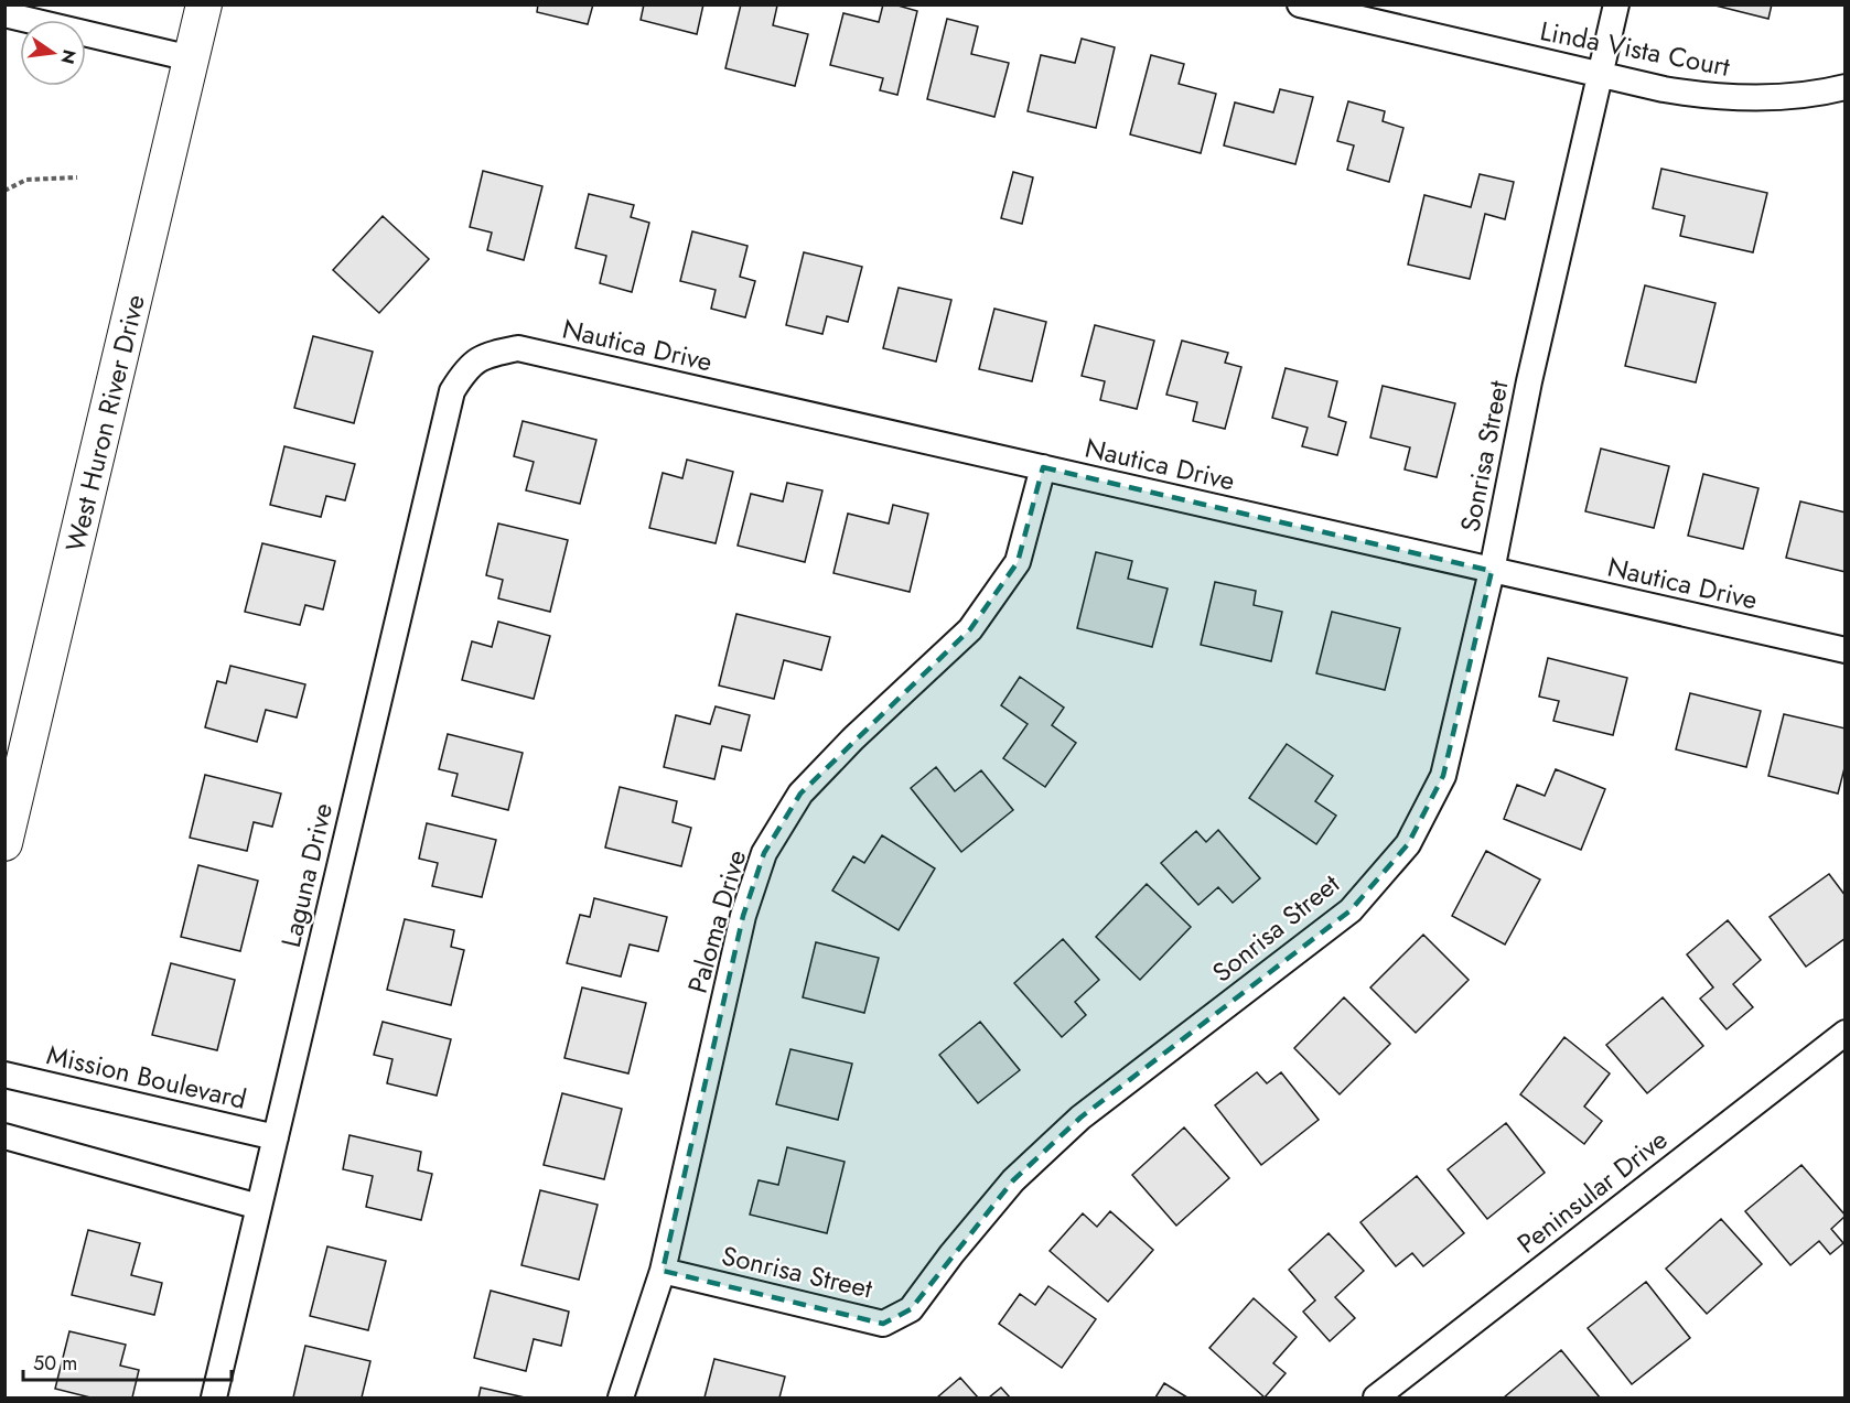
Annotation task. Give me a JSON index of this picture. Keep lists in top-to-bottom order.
{
  "streets": {
    "main road": ["West Huron River Drive"],
    "street": [
      "Linda Vista Court",
      "Nautica Drive",
      "Sonrisa Street",
      "Laguna Drive",
      "Paloma Drive",
      "Mission Boulevard",
      "Peninsular Drive"
    ]
  },
  "crossings": [
    ["Linda Vista Court", "Sonrisa Street"],
    ["Nautica Drive", "Sonrisa Street"],
    ["Nautica Drive", "Laguna Drive"],
    ["Nautica Drive", "Paloma Drive"],
    ["Sonrisa Street", "Paloma Drive"],
    ["Laguna Drive", "Mission Boulevard"]
  ],
  "scale_bar": "50 m",
  "north": "right"
}
